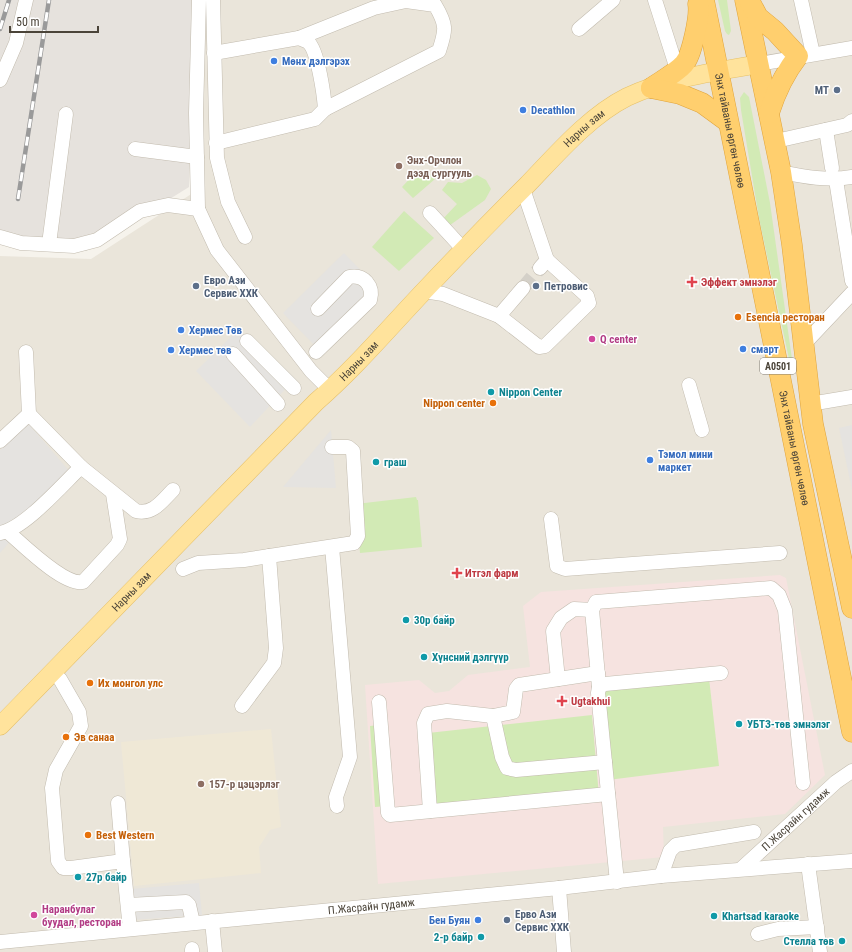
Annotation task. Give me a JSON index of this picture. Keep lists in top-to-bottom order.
{
  "streets": {
    "highway": ["Энх тайваны өргөн чөлөө", "A0501"],
    "main road": ["Нарны зам"],
    "street": ["П.Жасрайн гудамж"]
  },
  "crossings": [
    ["Нарны зам", "Энх тайваны өргөн чөлөө"]
  ],
  "places": {
    "other": [
      "Мөнх дэлгэрэх",
      "МТ",
      "Decathlon",
      "Энх-Орчлон дээд сургууль",
      "Евро Ази Сервис ХХК",
      "Петровис",
      "Esencia ресторан",
      "Хермес Төв",
      "Q center",
      "смарт",
      "Хермес төв",
      "Nippon Center",
      "Nippon center",
      "Тэмол мини маркет",
      "граш",
      "30р байр",
      "Хүнсний дэлгүүр",
      "Их монгол улс",
      "УБТЗ-төв эмнэлэг",
      "Эв санаа",
      "157-р цэцэрлэг",
      "Best Western",
      "27р байр",
      "Наранбулаг буудал, ресторан",
      "Khartsad karaoke",
      "Бен Буян",
      "Ерво Ази Сервис ХХК",
      "2-р байр",
      "Стелла төв"
    ],
    "health": ["Эффект эмнэлэг", "Итгэл фарм", "Ugtakhui"]
  },
  "scale_bar": "50 m"
}
